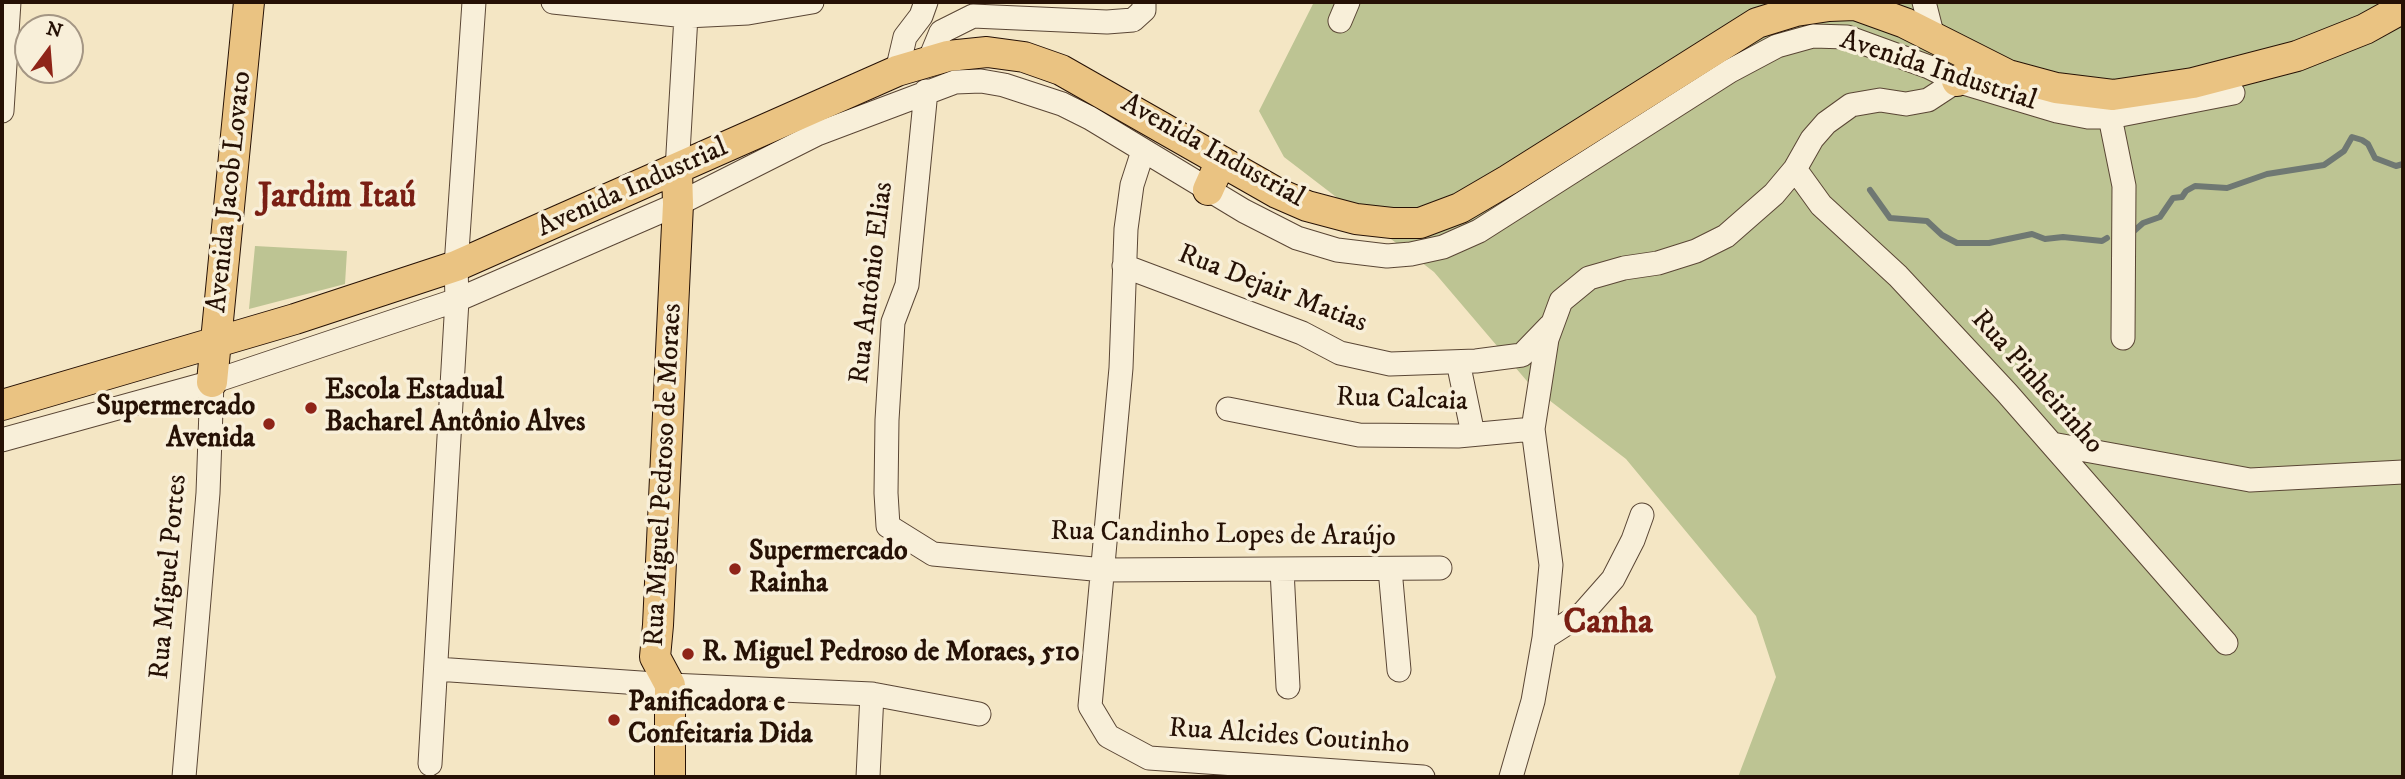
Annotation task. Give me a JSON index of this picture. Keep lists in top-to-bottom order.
{
  "streets": {
    "main road": ["Avenida Industrial", "Avenida Jacob Lovato", "Rua Miguel Pedroso de Moraes"],
    "street": [
      "Rua Antônio Elias",
      "Rua Dejair Matias",
      "Rua Pinheirinho",
      "Rua Calcaia",
      "Rua Candinho Lopes de Araújo",
      "Rua Miguel Portes",
      "Rua Alcides Coutinho"
    ]
  },
  "crossings": [
    ["Avenida Industrial", "Avenida Jacob Lovato"],
    ["Avenida Industrial", "Rua Antônio Elias"],
    ["Avenida Industrial", "Rua Miguel Pedroso de Moraes"],
    ["Avenida Industrial", "Rua Miguel Portes"],
    ["Avenida Jacob Lovato", "Rua Miguel Portes"],
    ["Rua Antônio Elias", "Rua Candinho Lopes de Araújo"],
    ["Rua Candinho Lopes de Araújo", "Rua Alcides Coutinho"]
  ],
  "districts": ["Jardim Itaú", "Canha"],
  "places": [
    "Escola Estadual Bacharel Antônio Alves",
    "Supermercado Avenida",
    "Supermercado Rainha",
    "R. Miguel Pedroso de Moraes, 510",
    "Panificadora e Confeitaria Dida"
  ],
  "north": "top"
}
